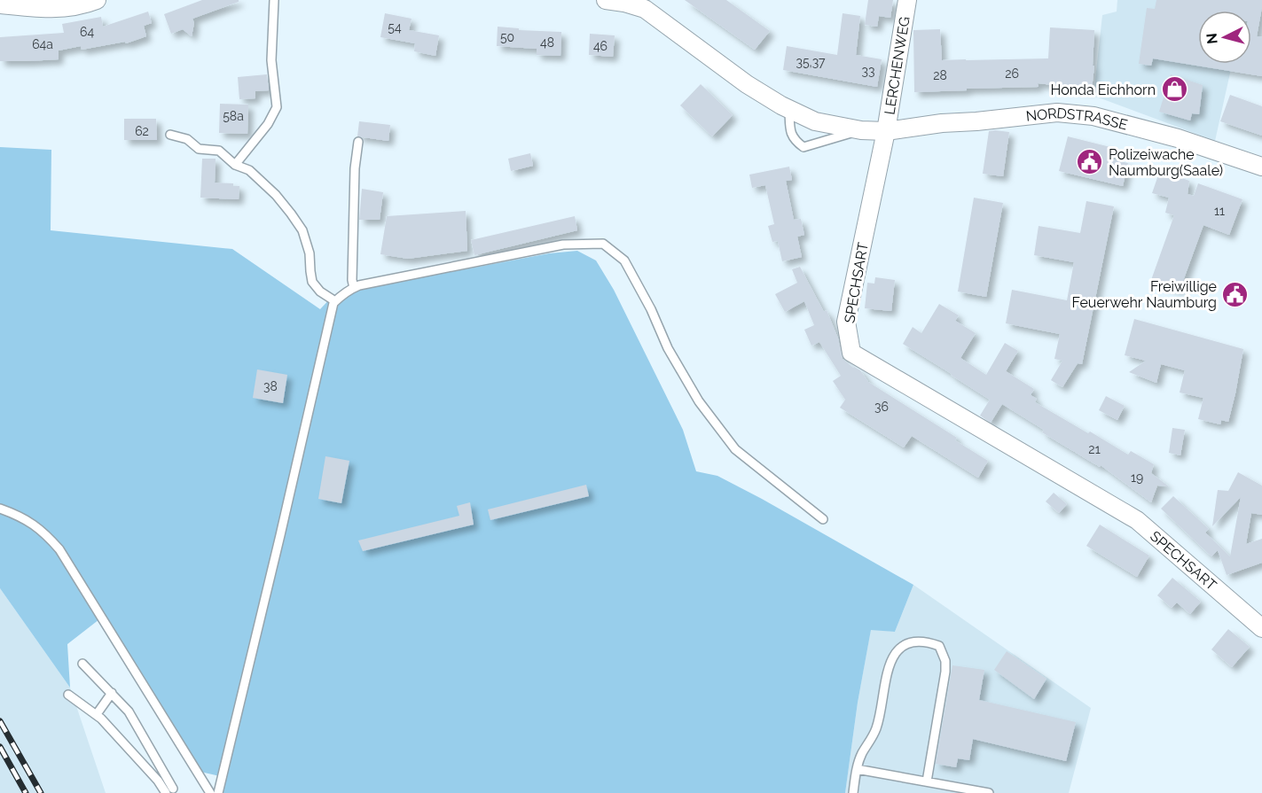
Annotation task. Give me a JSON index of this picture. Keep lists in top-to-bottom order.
{
  "streets": {
    "street": ["LERCHENWEG", "NORDSTRASSE", "SPECHSART"]
  },
  "crossings": [
    ["LERCHENWEG", "NORDSTRASSE"],
    ["LERCHENWEG", "SPECHSART"],
    ["NORDSTRASSE", "SPECHSART"]
  ],
  "places": {
    "shop": ["Honda Eichhorn"],
    "public building": ["Polizeiwache Naumburg(Saale)", "Freiwillige Feuerwehr Naumburg"]
  },
  "house_numbers": [
    "54",
    "64",
    "50",
    "48",
    "64a",
    "46",
    "35,37",
    "33",
    "26",
    "28",
    "58a",
    "62",
    "11",
    "38",
    "36",
    "21",
    "19"
  ],
  "north": "left"
}
